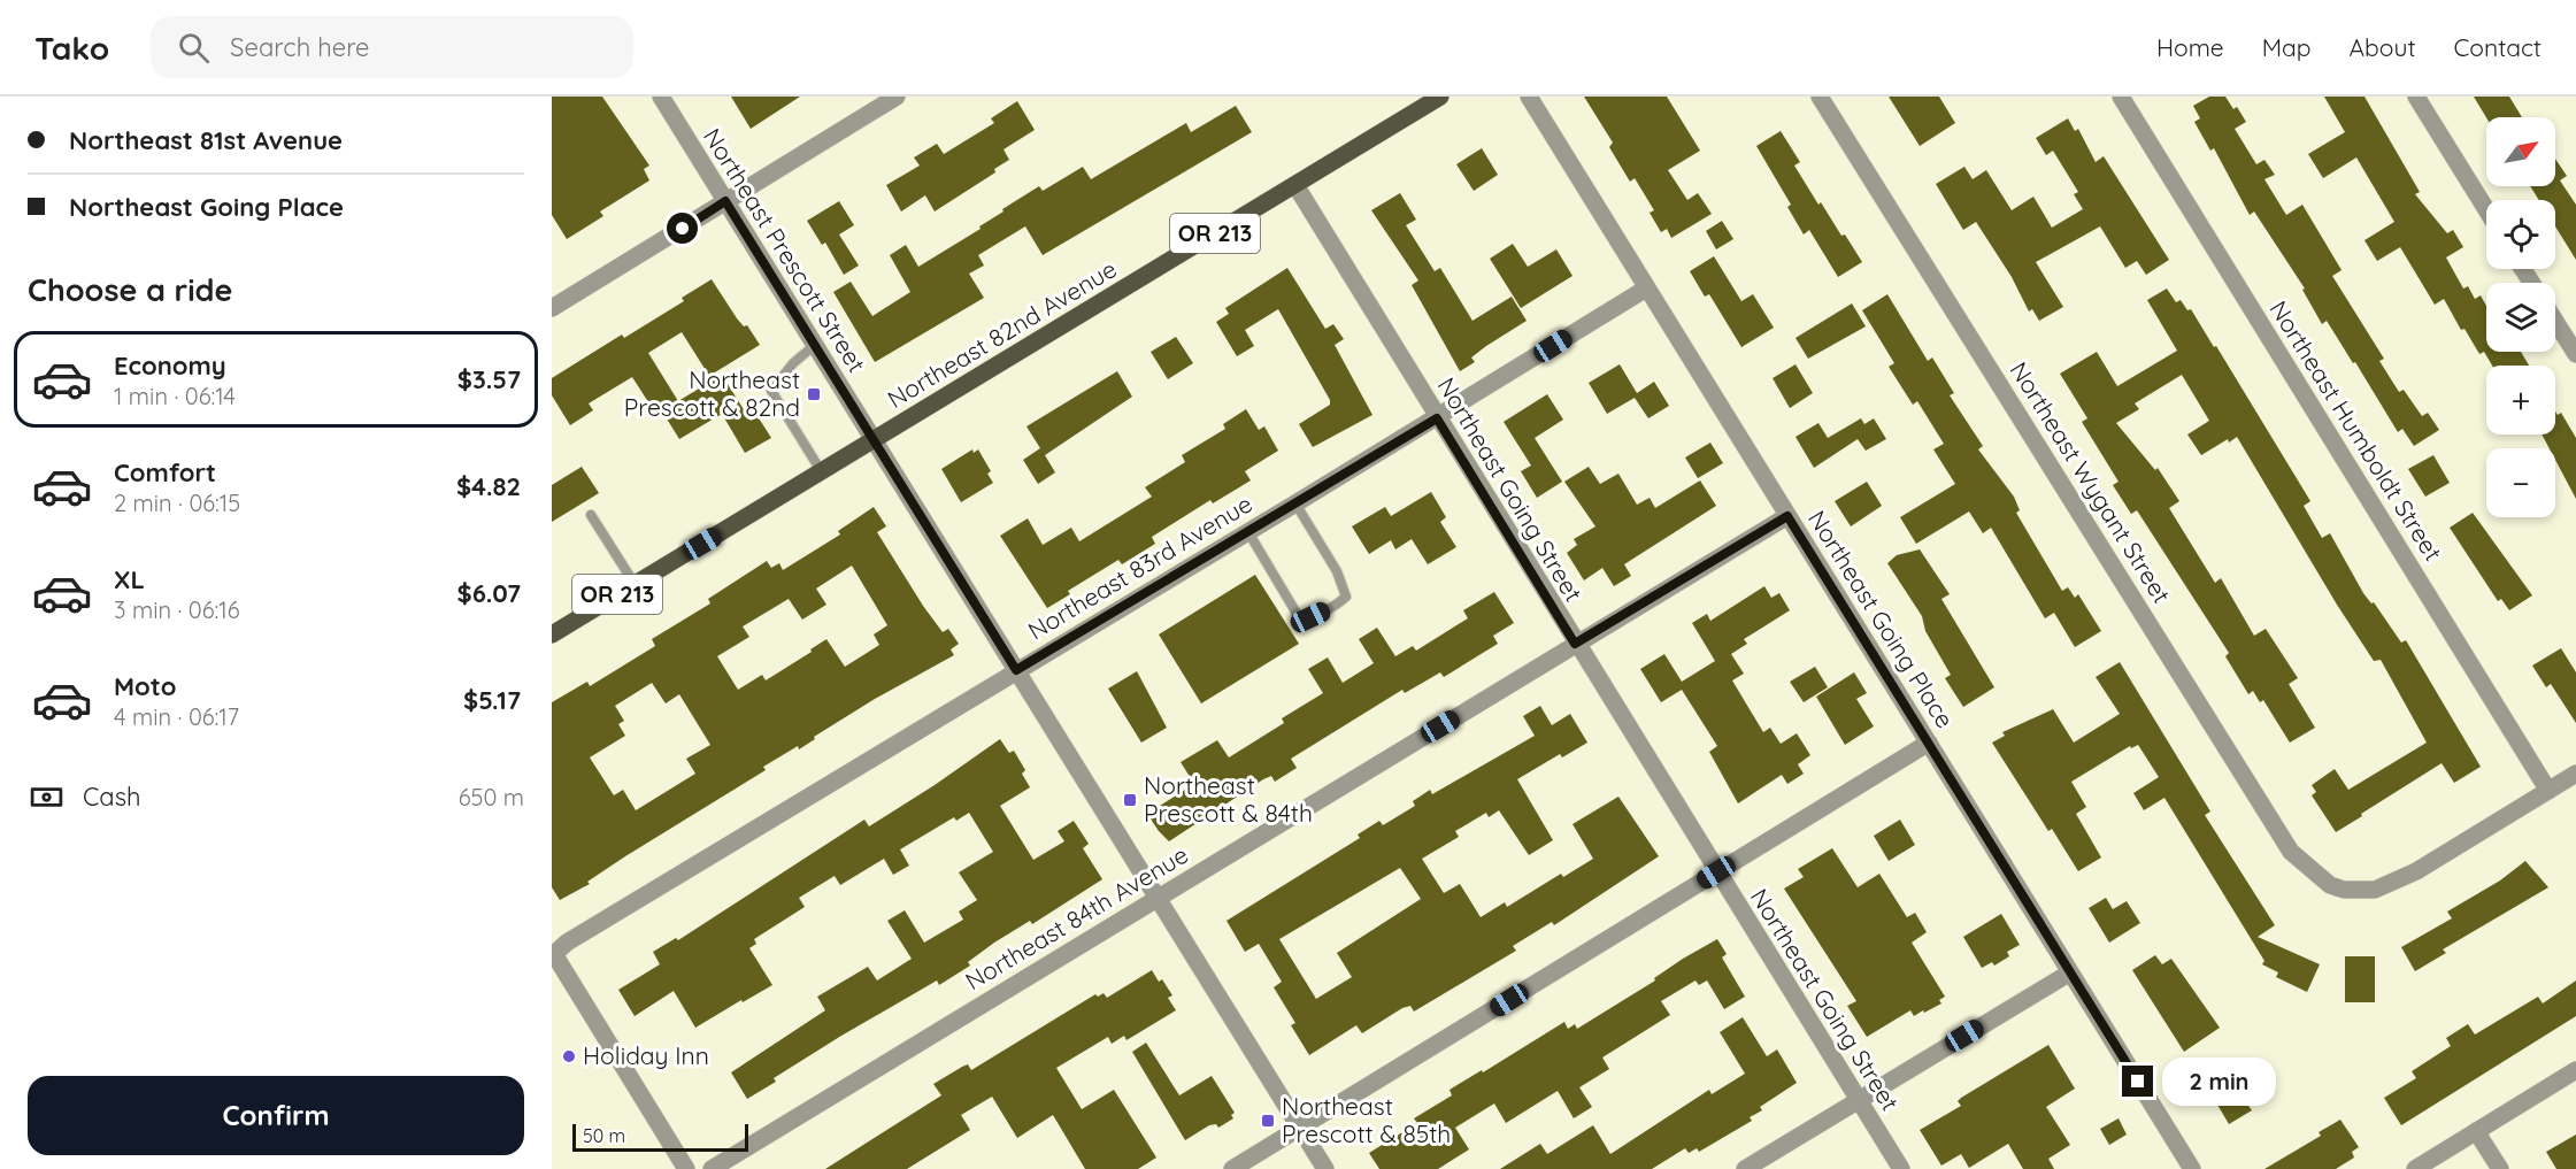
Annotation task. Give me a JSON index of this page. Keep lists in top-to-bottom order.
{
  "streets": {
    "main road": ["OR 213", "Northeast 82nd Avenue"],
    "street": [
      "Northeast Prescott Street",
      "Northeast Humboldt Street",
      "Northeast Wygant Street",
      "Northeast Going Street",
      "Northeast 83rd Avenue",
      "Northeast Going Place",
      "Northeast 84th Avenue"
    ]
  },
  "crossings": [
    ["Northeast Prescott Street", "Northeast 82nd Avenue"],
    ["Northeast Prescott Street", "Northeast 83rd Avenue"],
    ["Northeast Prescott Street", "Northeast 84th Avenue"],
    ["Northeast 82nd Avenue", "Northeast Going Street"],
    ["Northeast Humboldt Street", "Northeast Wygant Street"],
    ["Northeast Going Street", "Northeast 83rd Avenue"],
    ["Northeast Going Street", "Northeast 84th Avenue"],
    ["Northeast 83rd Avenue", "Northeast Going Place"],
    ["Northeast Going Place", "Northeast 84th Avenue"]
  ],
  "places": {
    "transit": ["Northeast Prescott & 82nd", "Northeast Prescott & 84th", "Northeast Prescott & 85th"],
    "other": ["Holiday Inn"]
  },
  "scale_bar": "50 m",
  "north": "top right",
  "page": {
    "header": "Tako",
    "search": "Search here",
    "nav": [
      "Home",
      "Map",
      "About",
      "Contact"
    ],
    "banner": ["Northeast 81st Avenue", "Northeast Going Place"],
    "map_buttons": ["+", "−"],
    "heading": "Choose a ride",
    "list": [
      {
        "name": "Economy",
        "note": "1 min · 06:14",
        "value": "$3.57"
      },
      {
        "name": "Comfort",
        "note": "2 min · 06:15",
        "value": "$4.82"
      },
      {
        "name": "XL",
        "note": "3 min · 06:16",
        "value": "$6.07"
      },
      {
        "name": "Moto",
        "note": "4 min · 06:17",
        "value": "$5.17"
      }
    ],
    "pay": ["Cash", "650 m"],
    "bubble": "2 min",
    "buttons": "Confirm",
    "scale": "50 m"
  }
}
